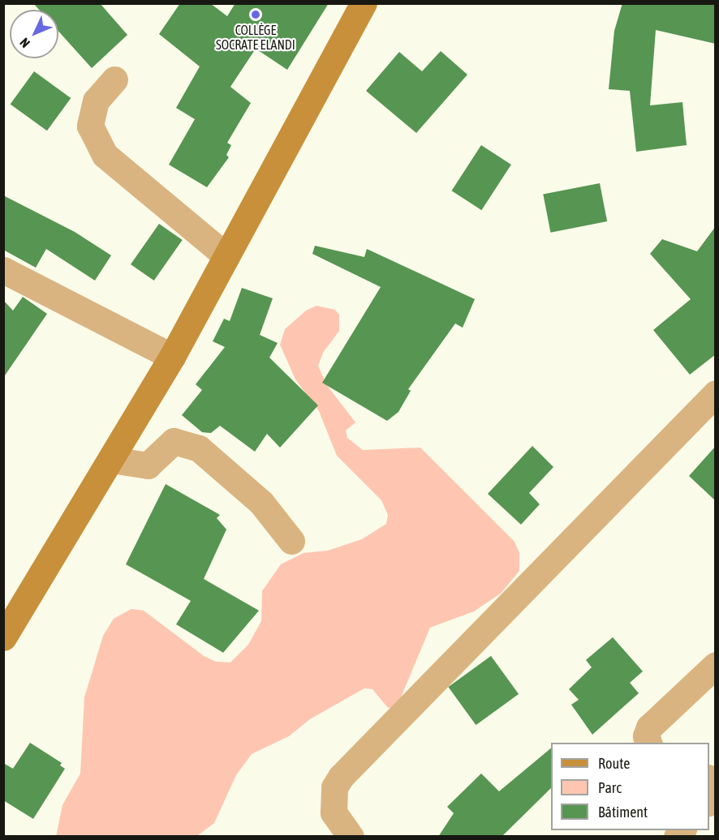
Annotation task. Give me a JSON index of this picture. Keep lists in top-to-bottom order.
{
  "places": ["COLLÈGE SOCRATE ELANDI"],
  "legend": ["Route", "Parc", "Bâtiment"],
  "north": "bottom left"
}
